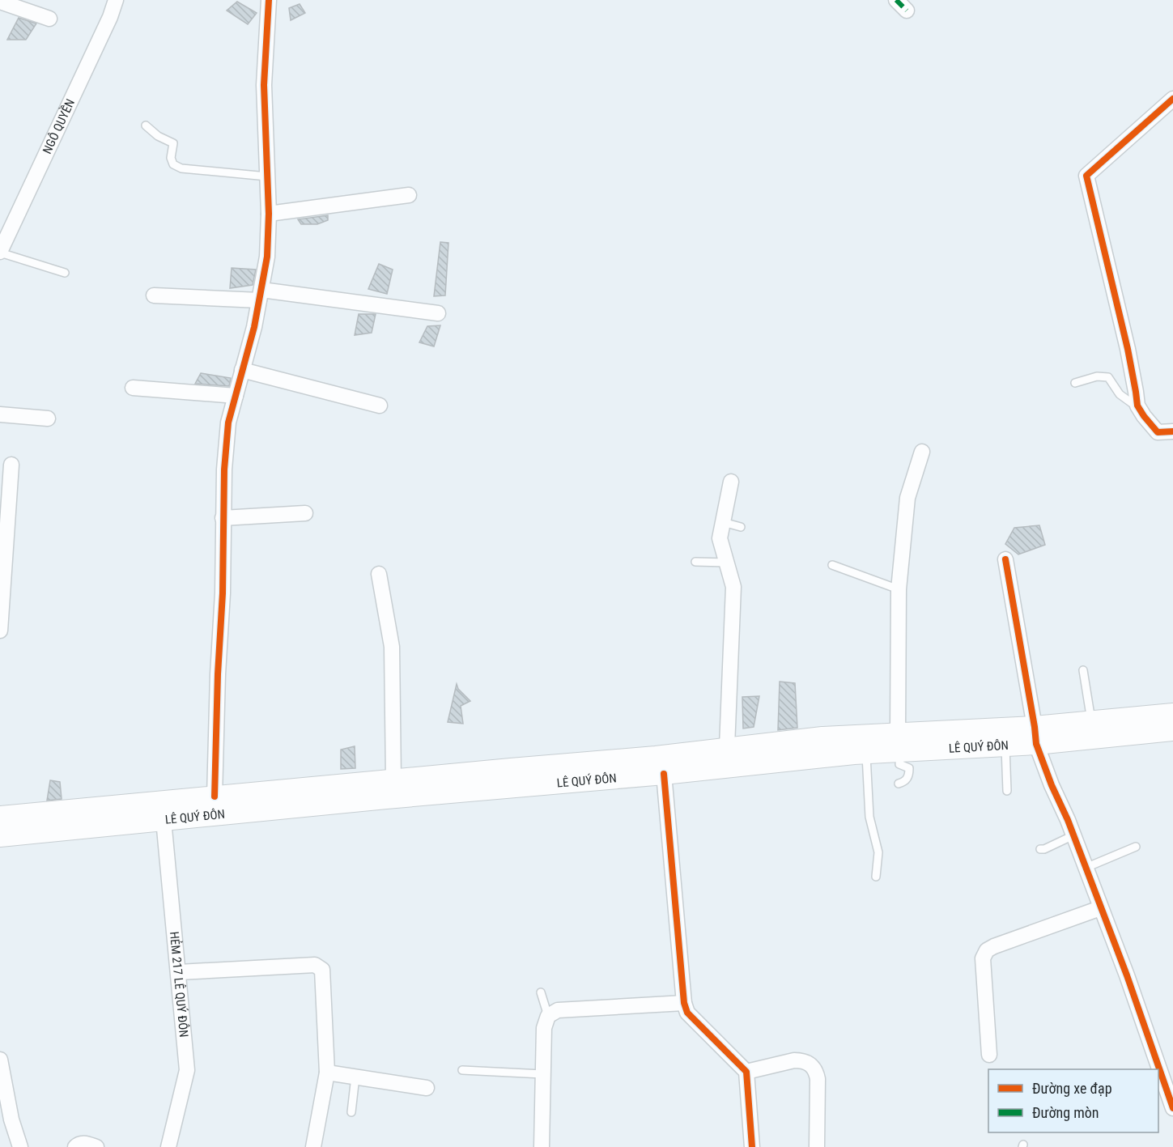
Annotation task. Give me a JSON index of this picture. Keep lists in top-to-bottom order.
{
  "streets": {
    "main road": ["LÊ QUÝ ĐÔN"],
    "street": ["NGÔ QUYỀN", "HẺM 217 LÊ QUÝ ĐÔN"]
  },
  "crossings": [
    ["LÊ QUÝ ĐÔN", "HẺM 217 LÊ QUÝ ĐÔN"]
  ],
  "legend": ["Đường xe đạp", "Đường mòn"]
}
